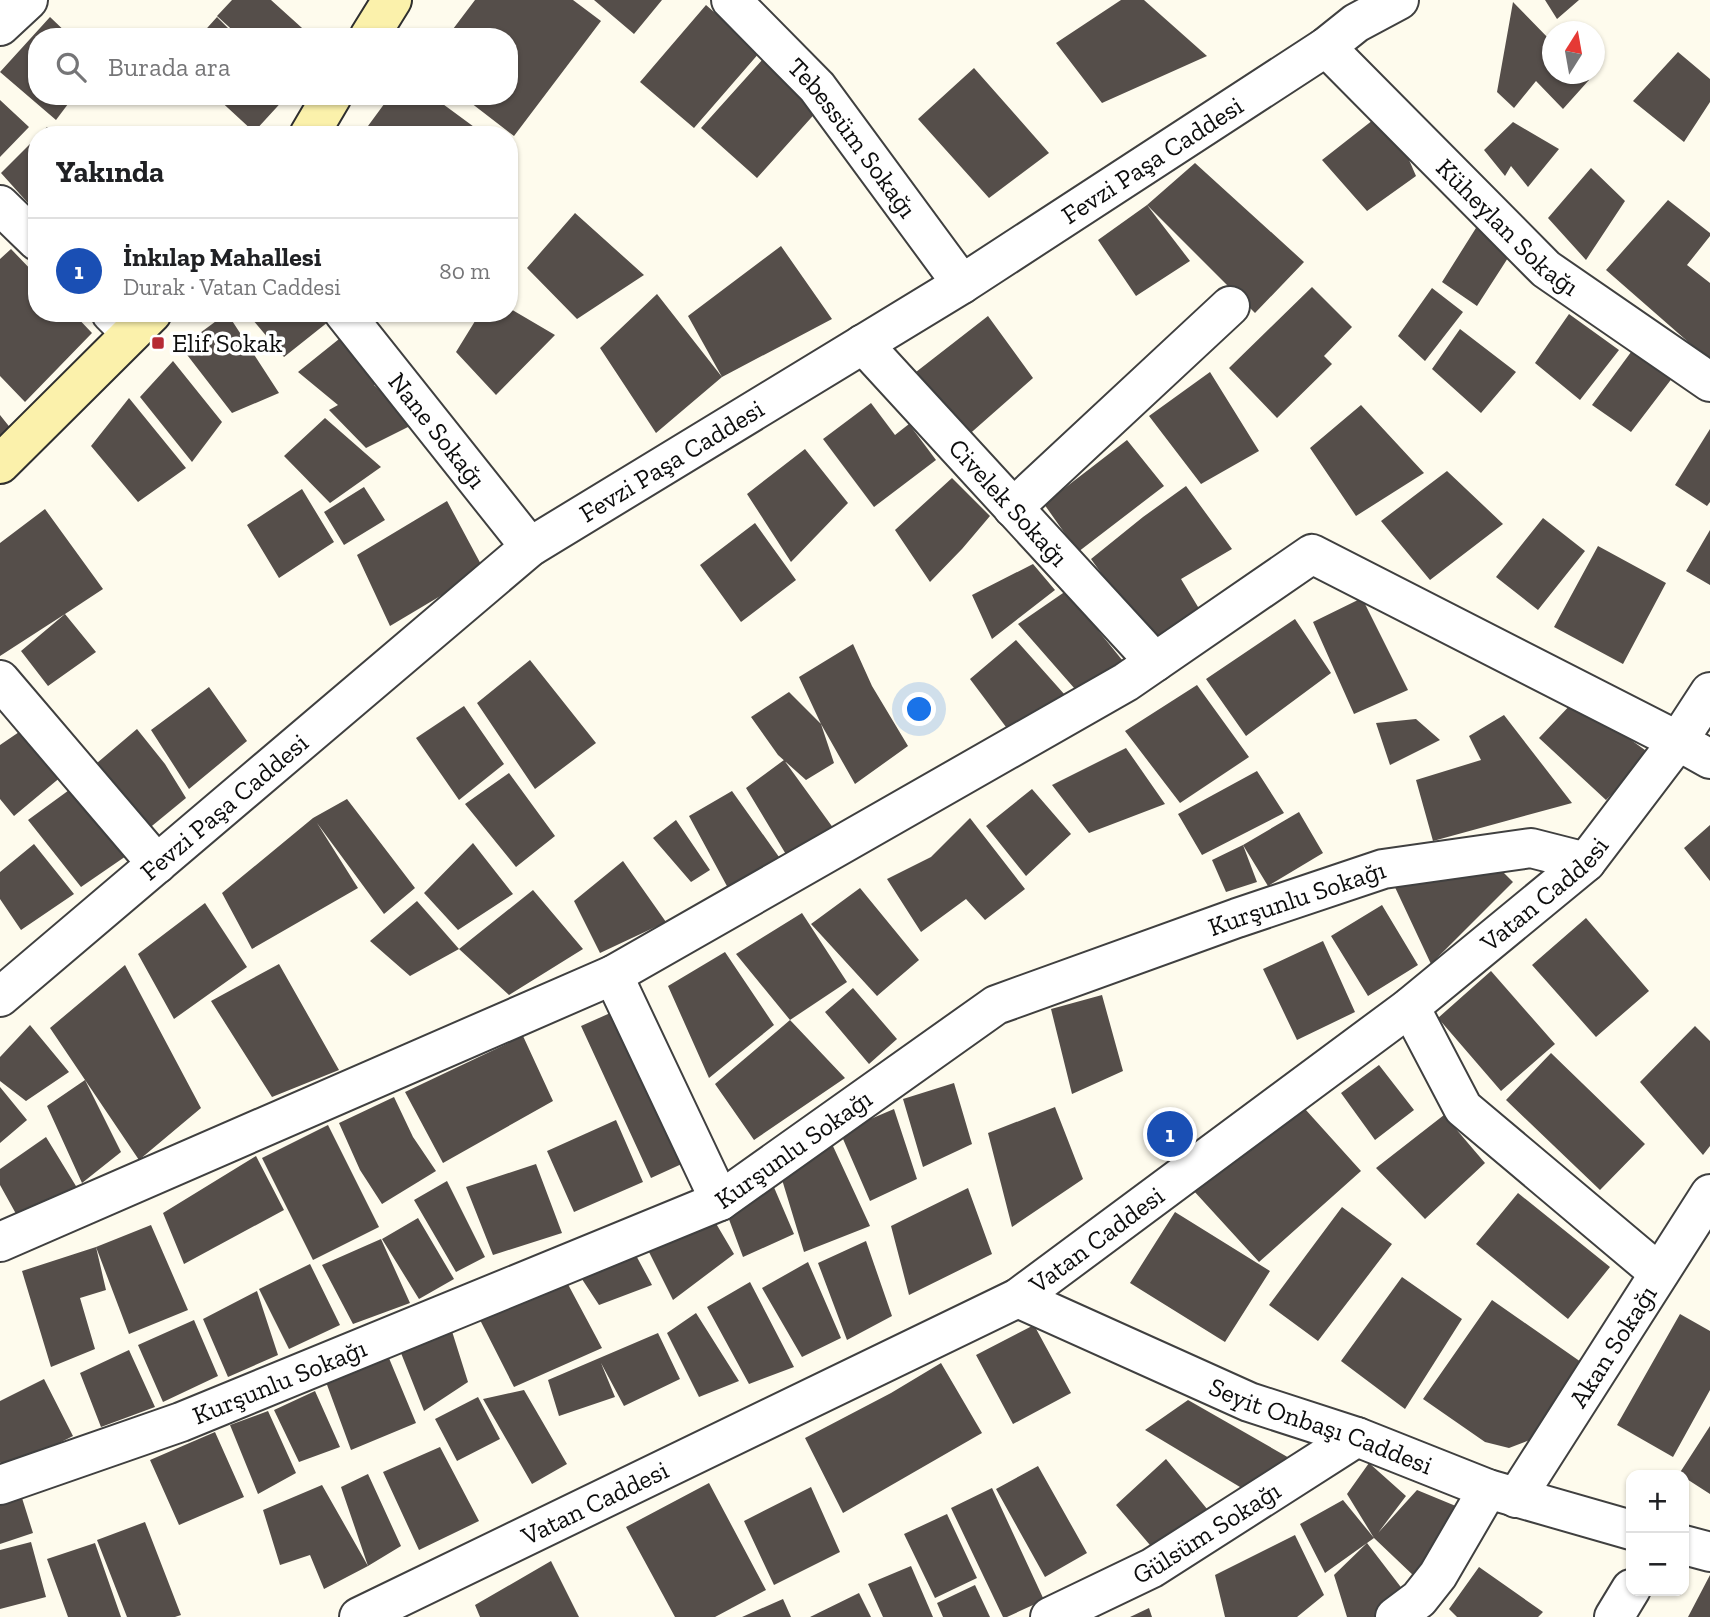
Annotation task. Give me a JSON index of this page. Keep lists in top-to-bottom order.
{
  "streets": {
    "street": [
      "Tebessüm Sokağı",
      "Fevzi Paşa Caddesi",
      "Küheylan Sokağı",
      "Nane Sokağı",
      "Civelek Sokağı",
      "Vatan Caddesi",
      "Kurşunlu Sokağı",
      "Akan Sokağı",
      "Seyit Onbaşı Caddesi",
      "Gülsüm Sokağı"
    ]
  },
  "crossings": [
    ["Tebessüm Sokağı", "Fevzi Paşa Caddesi"],
    ["Fevzi Paşa Caddesi", "Küheylan Sokağı"],
    ["Fevzi Paşa Caddesi", "Nane Sokağı"],
    ["Fevzi Paşa Caddesi", "Civelek Sokağı"],
    ["Vatan Caddesi", "Kurşunlu Sokağı"],
    ["Vatan Caddesi", "Seyit Onbaşı Caddesi"],
    ["Akan Sokağı", "Seyit Onbaşı Caddesi"],
    ["Seyit Onbaşı Caddesi", "Gülsüm Sokağı"]
  ],
  "places": {
    "transit": ["Elif Sokak"]
  },
  "north": "top",
  "page": {
    "search": "Burada ara",
    "heading": "Yakında",
    "list": [
      {
        "mark": "1",
        "name": "İnkılap Mahallesi",
        "note": "Durak · Vatan Caddesi",
        "value": "80 m"
      }
    ],
    "pins": "1",
    "map_buttons": ["+", "−"]
  }
}
